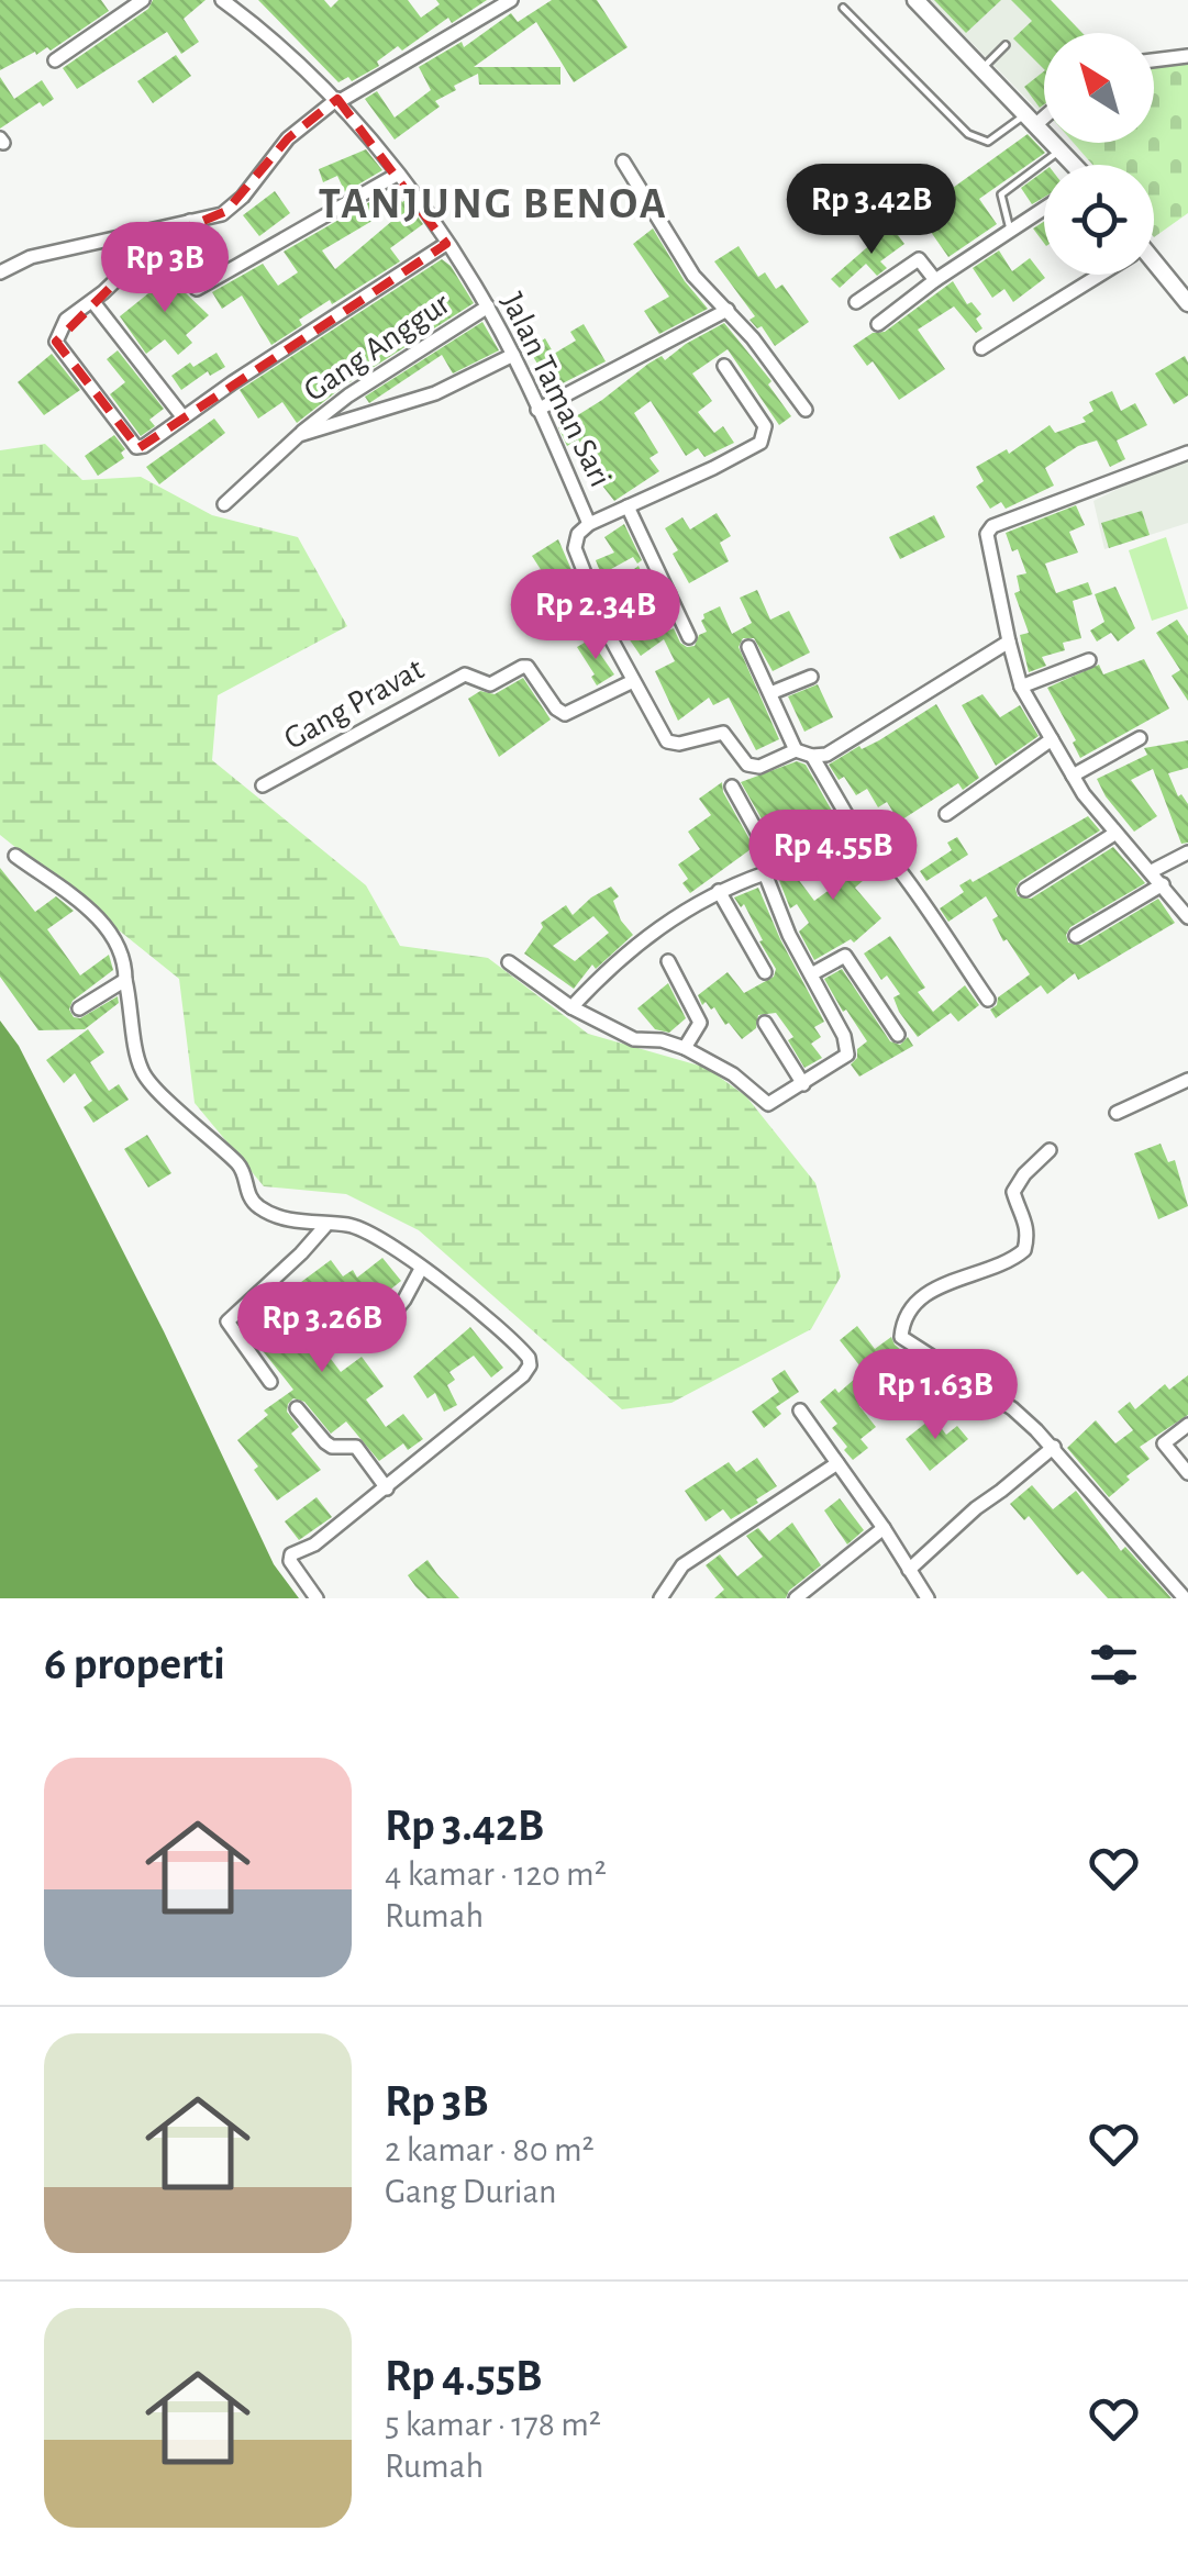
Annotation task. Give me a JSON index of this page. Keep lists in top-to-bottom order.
{
  "streets": {
    "street": ["Gang Anggur", "Jalan Taman Sari", "Gang Pravat"]
  },
  "crossings": [
    ["Gang Anggur", "Jalan Taman Sari"],
    ["Jalan Taman Sari", "Gang Pravat"]
  ],
  "districts": ["TANJUNG BENOA"],
  "north": "top left",
  "page": {
    "price": [
      "Rp 3.42B",
      "Rp 3B",
      "Rp 2.34B",
      "Rp 4.55B",
      "Rp 3.26B",
      "Rp 1.63B"
    ],
    "heading": "6 properti",
    "list": [
      {
        "name": "Rp 3.42B",
        "note": "4 kamar · 120 m² · Rumah"
      },
      {
        "name": "Rp 3B",
        "note": "2 kamar · 80 m² · Gang Durian"
      },
      {
        "name": "Rp 4.55B",
        "note": "5 kamar · 178 m² · Rumah"
      }
    ]
  }
}
